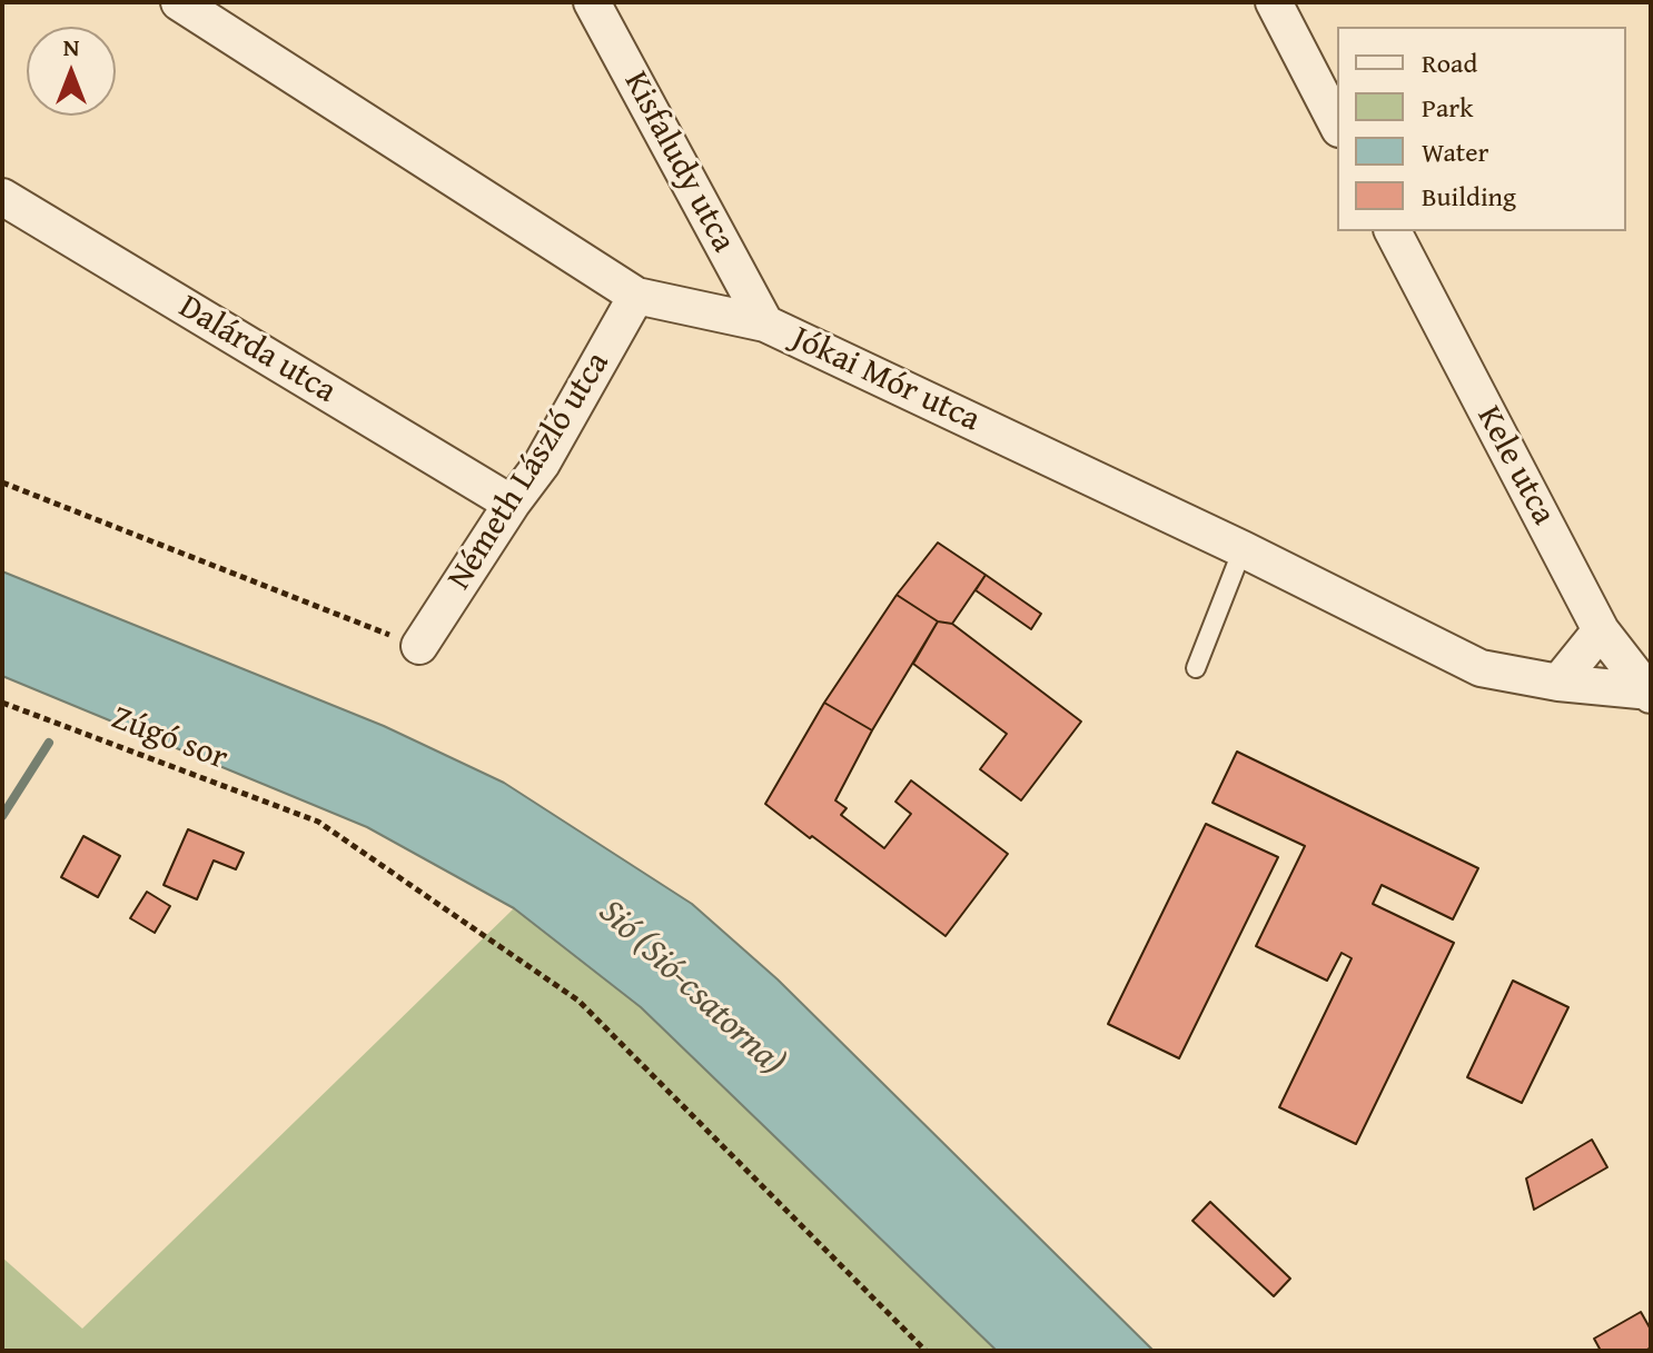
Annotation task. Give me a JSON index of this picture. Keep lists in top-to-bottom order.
{
  "streets": {
    "street": [
      "Kisfaludy utca",
      "Dalárda utca",
      "Jókai Mór utca",
      "Kele utca",
      "Németh László utca"
    ],
    "path": ["Zúgó sor"]
  },
  "crossings": [
    ["Kisfaludy utca", "Jókai Mór utca"],
    ["Dalárda utca", "Németh László utca"],
    ["Jókai Mór utca", "Kele utca"],
    ["Jókai Mór utca", "Németh László utca"]
  ],
  "water": ["Sió (Sió-csatorna)"],
  "legend": [
    "Road",
    "Park",
    "Water",
    "Building"
  ],
  "north": "top"
}
